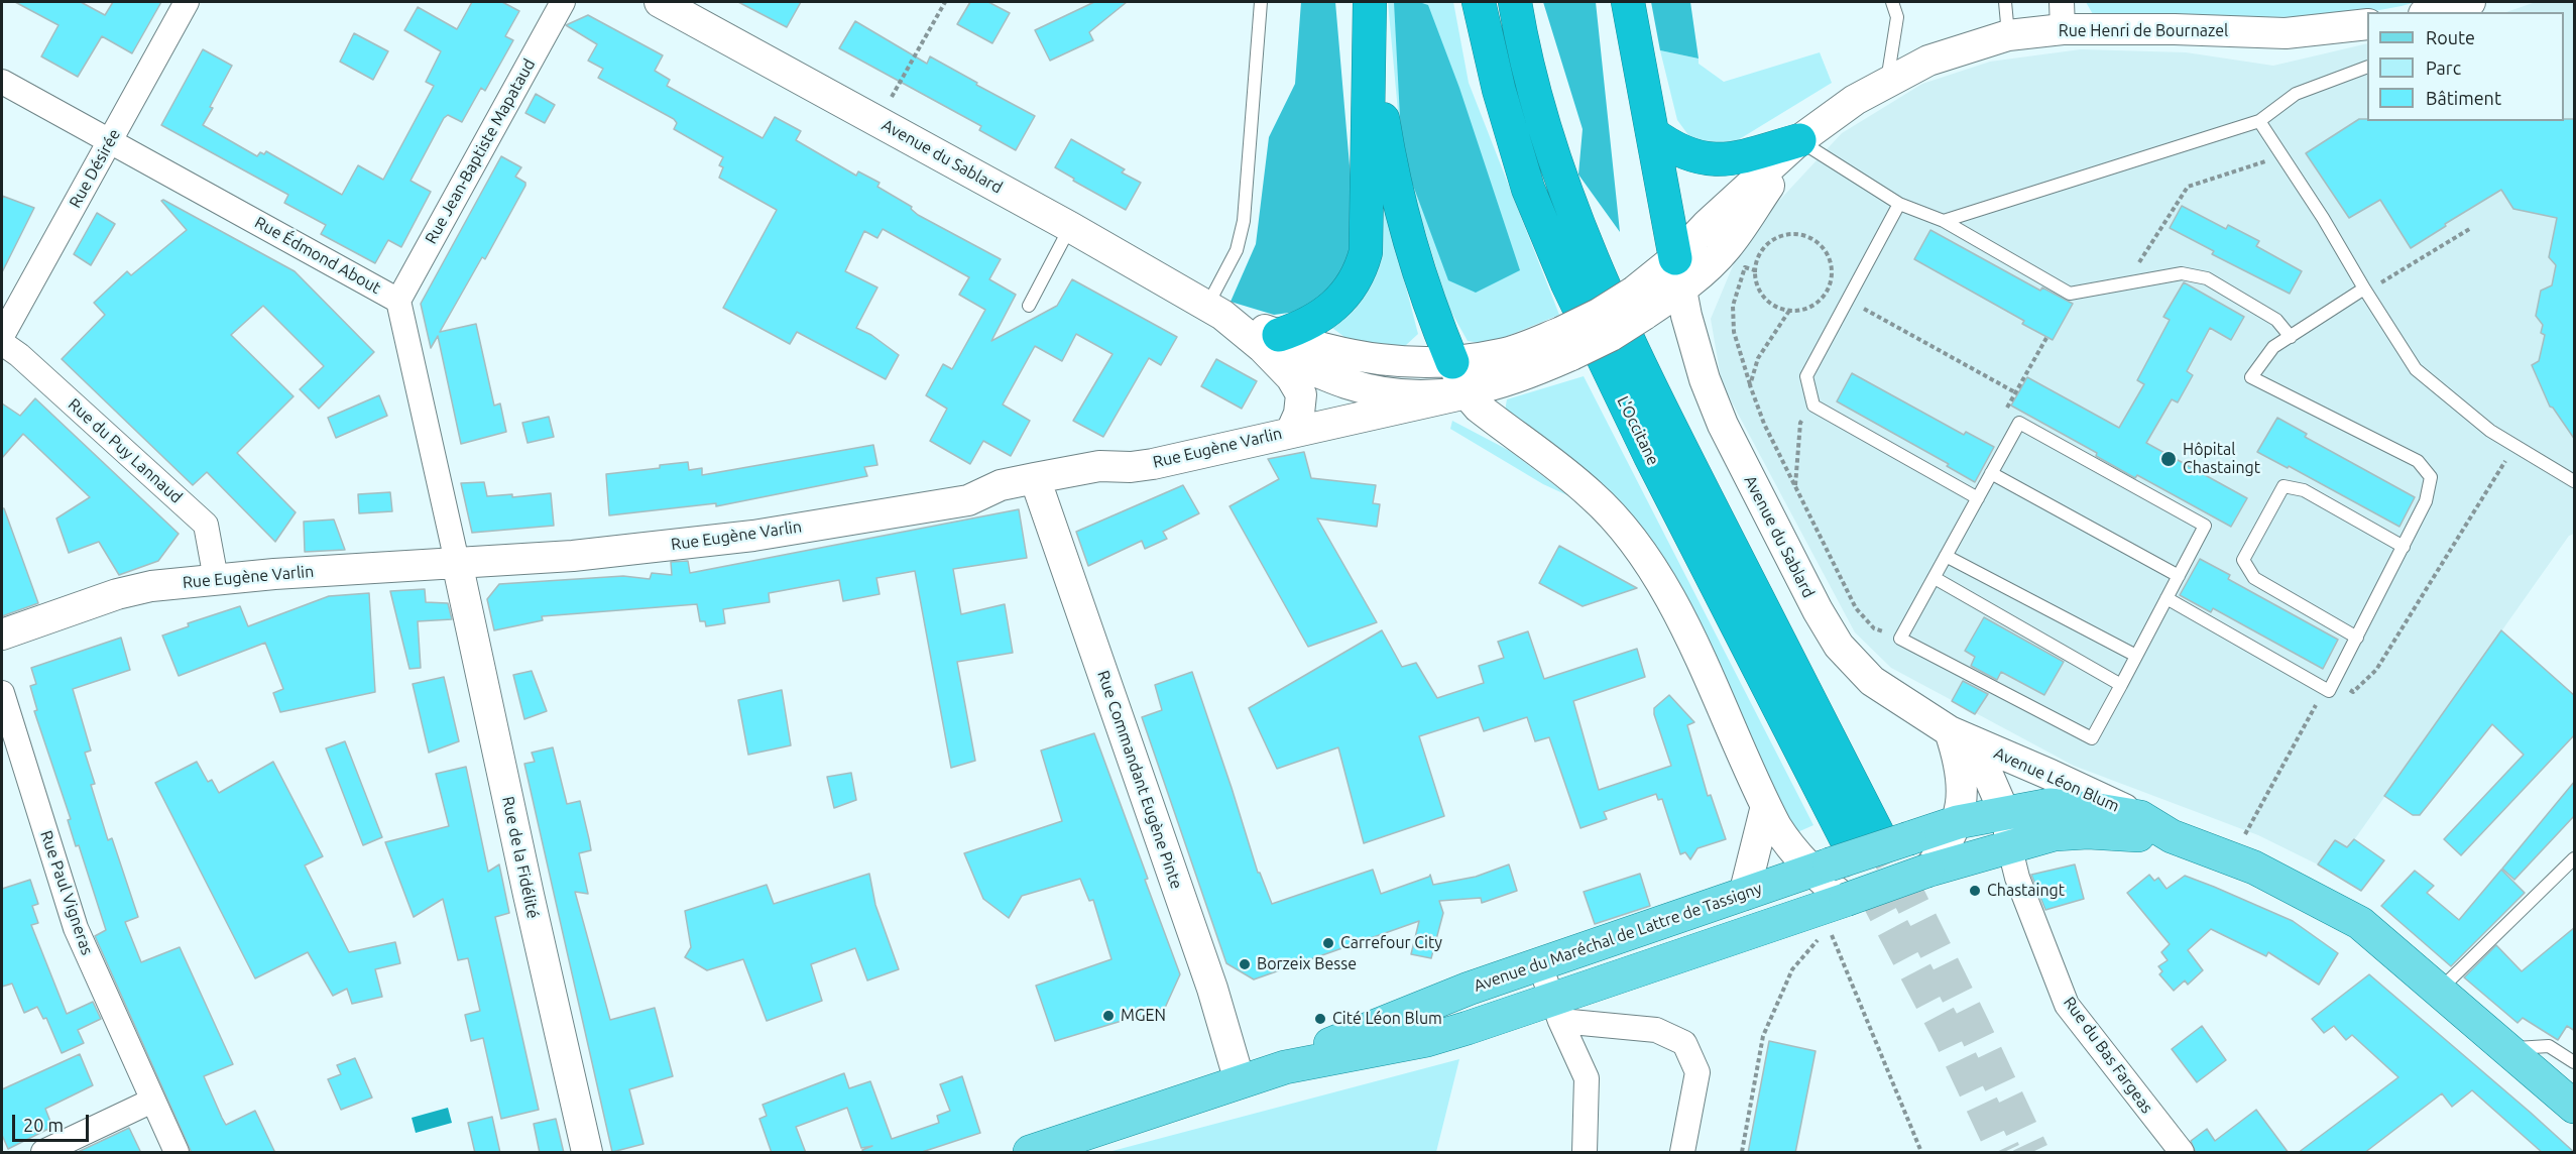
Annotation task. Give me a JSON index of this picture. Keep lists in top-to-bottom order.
{
  "streets": {
    "highway": ["L'Occitane"],
    "main road": ["Avenue du Maréchal de Lattre de Tassigny"],
    "street": [
      "Rue Henri de Bournazel",
      "Rue Jean-Baptiste Mapataud",
      "Avenue du Sablard",
      "Rue Désirée",
      "Rue Édmond About",
      "Rue Eugène Varlin",
      "Rue du Puy Lannaud",
      "Rue Commandant Eugène Pinte",
      "Avenue Léon Blum",
      "Rue de la Fidélité",
      "Rue Paul Vigneras",
      "Rue du Bas Fargeas"
    ]
  },
  "crossings": [
    ["Rue Henri de Bournazel", "Avenue du Sablard"],
    ["Rue Jean-Baptiste Mapataud", "Rue Édmond About"],
    ["Avenue du Sablard", "Rue Eugène Varlin"],
    ["Avenue du Sablard", "Avenue Léon Blum"],
    ["Rue Désirée", "Rue Édmond About"],
    ["Rue Édmond About", "Rue Eugène Varlin"],
    ["Rue Édmond About", "Rue de la Fidélité"],
    ["L'Occitane", "Avenue du Maréchal de Lattre de Tassigny"],
    ["Rue Eugène Varlin", "Rue du Puy Lannaud"],
    ["Rue Eugène Varlin", "Rue Commandant Eugène Pinte"],
    ["Rue Eugène Varlin", "Rue de la Fidélité"],
    ["Rue Commandant Eugène Pinte", "Avenue du Maréchal de Lattre de Tassigny"],
    ["Avenue Léon Blum", "Avenue du Maréchal de Lattre de Tassigny"],
    ["Avenue Léon Blum", "Rue du Bas Fargeas"],
    ["Avenue du Maréchal de Lattre de Tassigny", "Rue du Bas Fargeas"]
  ],
  "places": [
    "Hôpital Chastaingt",
    "Chastaingt",
    "Carrefour City",
    "Borzeix Besse",
    "MGEN",
    "Cité Léon Blum"
  ],
  "legend": ["Route", "Parc", "Bâtiment"],
  "scale_bar": "20 m"
}
